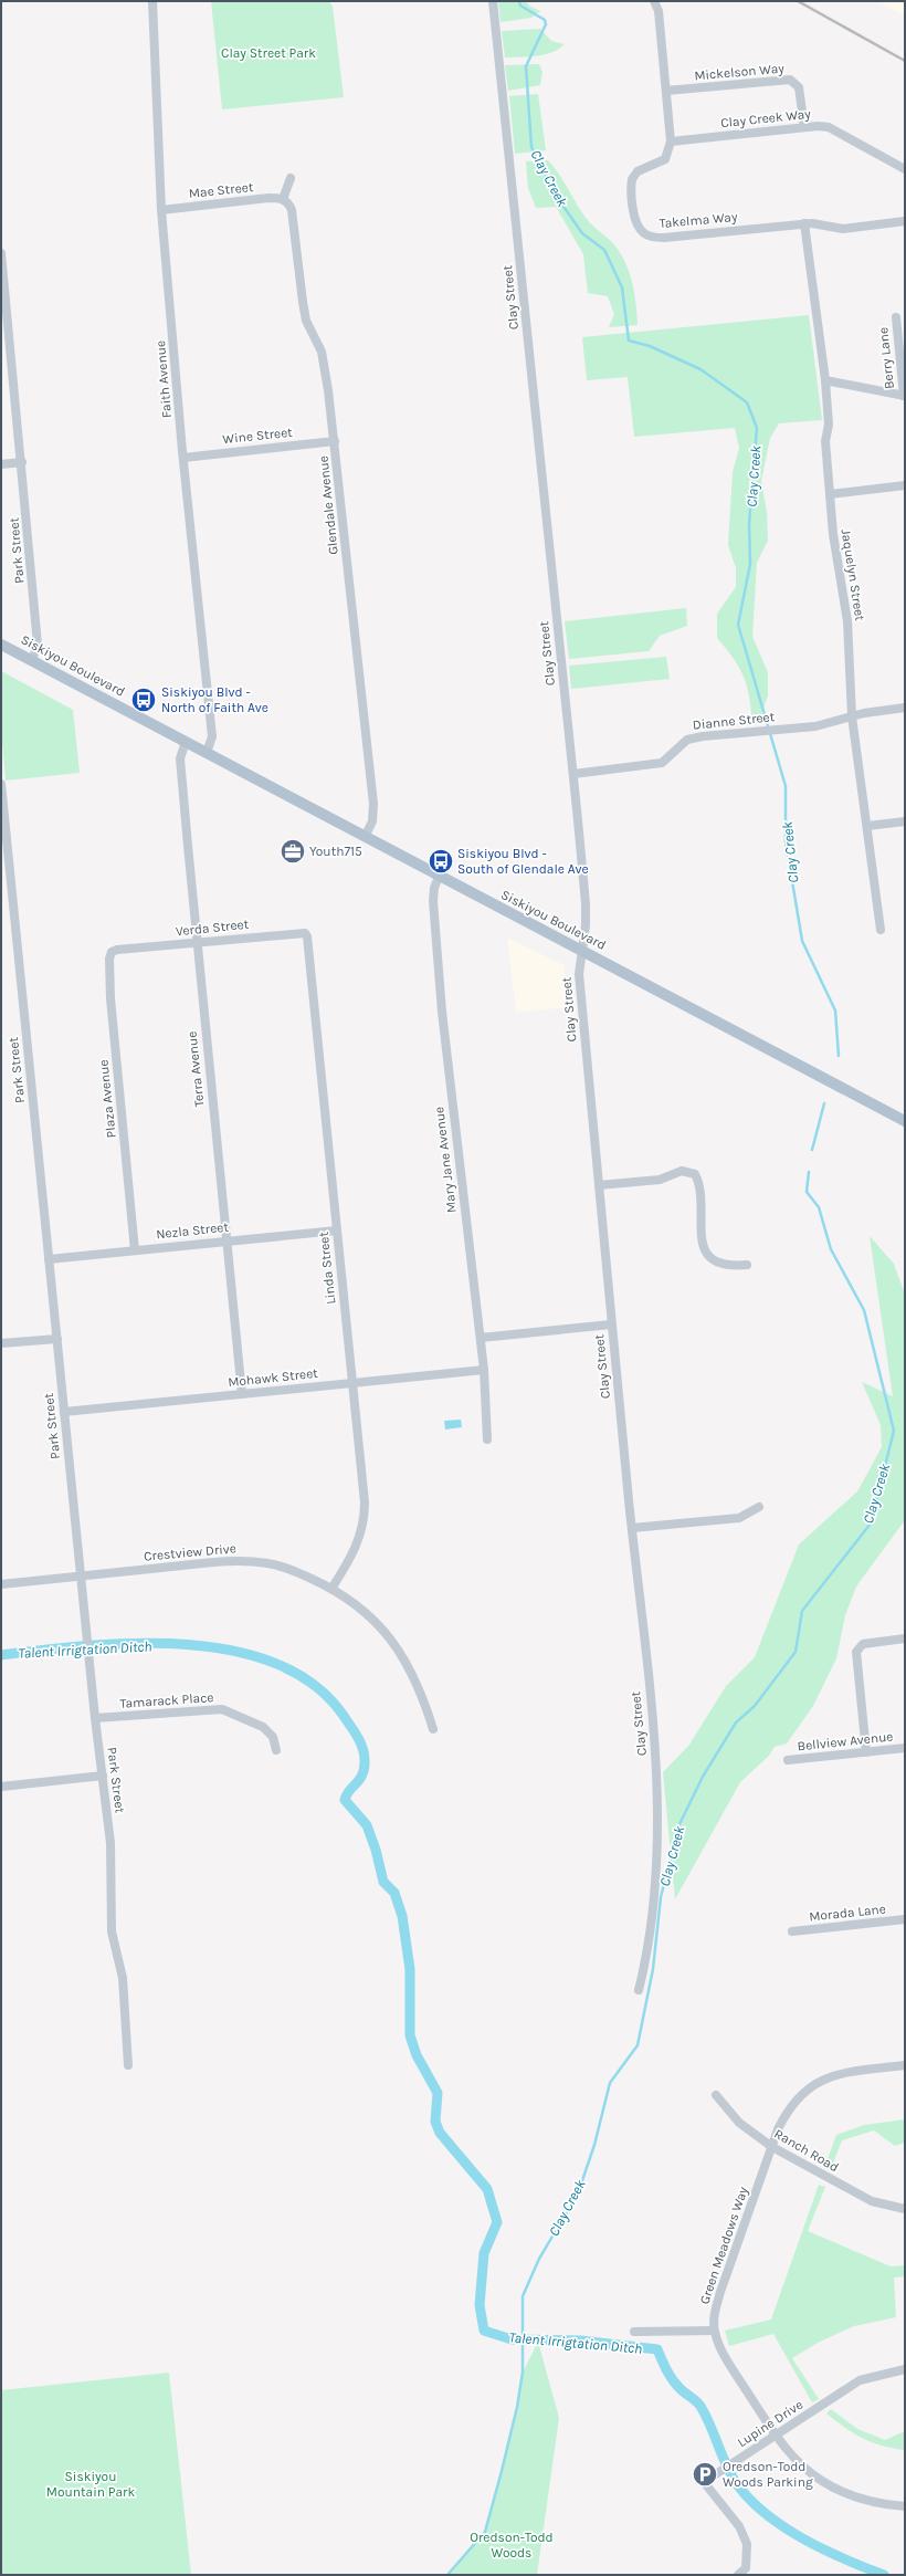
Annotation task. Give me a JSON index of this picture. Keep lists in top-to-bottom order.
{
  "streets": {
    "main road": ["Siskiyou Boulevard"],
    "street": [
      "Mickelson Way",
      "Clay Creek Way",
      "Mae Street",
      "Takelma Way",
      "Clay Street",
      "Berry Lane",
      "Faith Avenue",
      "Wine Street",
      "Glendale Avenue",
      "Park Street",
      "Jaquelyn Street",
      "Dianne Street",
      "Verda Street",
      "Terra Avenue",
      "Plaza Avenue",
      "Mary Jane Avenue",
      "Nezla Street",
      "Linda Street",
      "Mohawk Street",
      "Crestview Drive",
      "Tamarack Place",
      "Bellview Avenue",
      "Morada Lane",
      "Ranch Road",
      "Green Meadows Way",
      "Lupine Drive"
    ]
  },
  "crossings": [
    ["Mickelson Way", "Clay Creek Way"],
    ["Clay Creek Way", "Takelma Way"],
    ["Mae Street", "Faith Avenue"],
    ["Mae Street", "Glendale Avenue"],
    ["Takelma Way", "Jaquelyn Street"],
    ["Clay Street", "Siskiyou Boulevard"],
    ["Clay Street", "Dianne Street"],
    ["Faith Avenue", "Wine Street"],
    ["Faith Avenue", "Siskiyou Boulevard"],
    ["Wine Street", "Glendale Avenue"],
    ["Glendale Avenue", "Siskiyou Boulevard"],
    ["Park Street", "Siskiyou Boulevard"],
    ["Park Street", "Nezla Street"],
    ["Park Street", "Mohawk Street"],
    ["Park Street", "Crestview Drive"],
    ["Park Street", "Tamarack Place"],
    ["Jaquelyn Street", "Dianne Street"],
    ["Siskiyou Boulevard", "Terra Avenue"],
    ["Siskiyou Boulevard", "Mary Jane Avenue"],
    ["Verda Street", "Terra Avenue"],
    ["Verda Street", "Plaza Avenue"],
    ["Verda Street", "Linda Street"],
    ["Terra Avenue", "Nezla Street"],
    ["Terra Avenue", "Mohawk Street"],
    ["Plaza Avenue", "Nezla Street"],
    ["Mary Jane Avenue", "Mohawk Street"],
    ["Nezla Street", "Linda Street"],
    ["Linda Street", "Mohawk Street"],
    ["Linda Street", "Crestview Drive"],
    ["Ranch Road", "Green Meadows Way"]
  ],
  "water": ["Clay Creek", "Talent Irrigtation Ditch"],
  "parks": ["Clay Street Park", "Siskiyou Mountain Park", "Oredson-Todd Woods"],
  "places": {
    "bus stop": ["Siskiyou Blvd - North of Faith Ave", "Siskiyou Blvd - South of Glendale Ave"],
    "office": ["Youth715"],
    "parking": ["Oredson-Todd Woods Parking"]
  }
}
